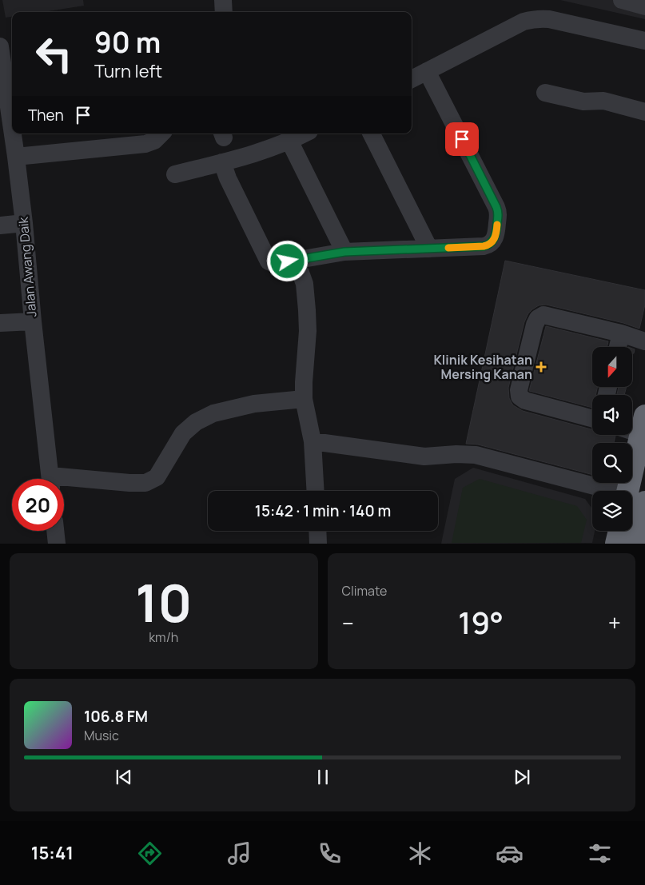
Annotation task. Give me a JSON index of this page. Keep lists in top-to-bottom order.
{
  "streets": {
    "street": ["Jalan Awang Daik"]
  },
  "places": {
    "health": ["Klinik Kesihatan Mersing Kanan"]
  },
  "north": "bottom",
  "page": {
    "turn": ["90 m", "Turn left"],
    "then": "Then",
    "limit": "20",
    "trip": "15:42 · 1 min · 140 m",
    "tile": [
      ["10", "km/h"],
      "Climate"
    ],
    "heat": ["−", "19°", "+"],
    "song": ["106.8 FM", "Music"],
    "tabs": "15:41"
  }
}
